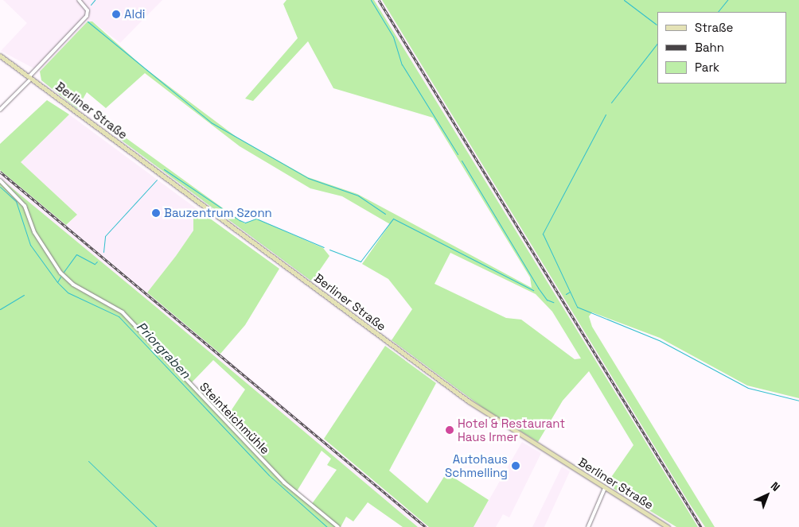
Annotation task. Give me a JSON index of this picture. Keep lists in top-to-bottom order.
{
  "streets": {
    "main road": ["Berliner Straße"],
    "street": ["Steinteichmühle"]
  },
  "water": ["Priorgraben"],
  "places": [
    "Aldi",
    "Bauzentrum Szonn",
    "Hotel & Restaurant Haus Irmer",
    "Autohaus Schmelling"
  ],
  "legend": ["Straße", "Bahn", "Park"],
  "north": "top right"
}
